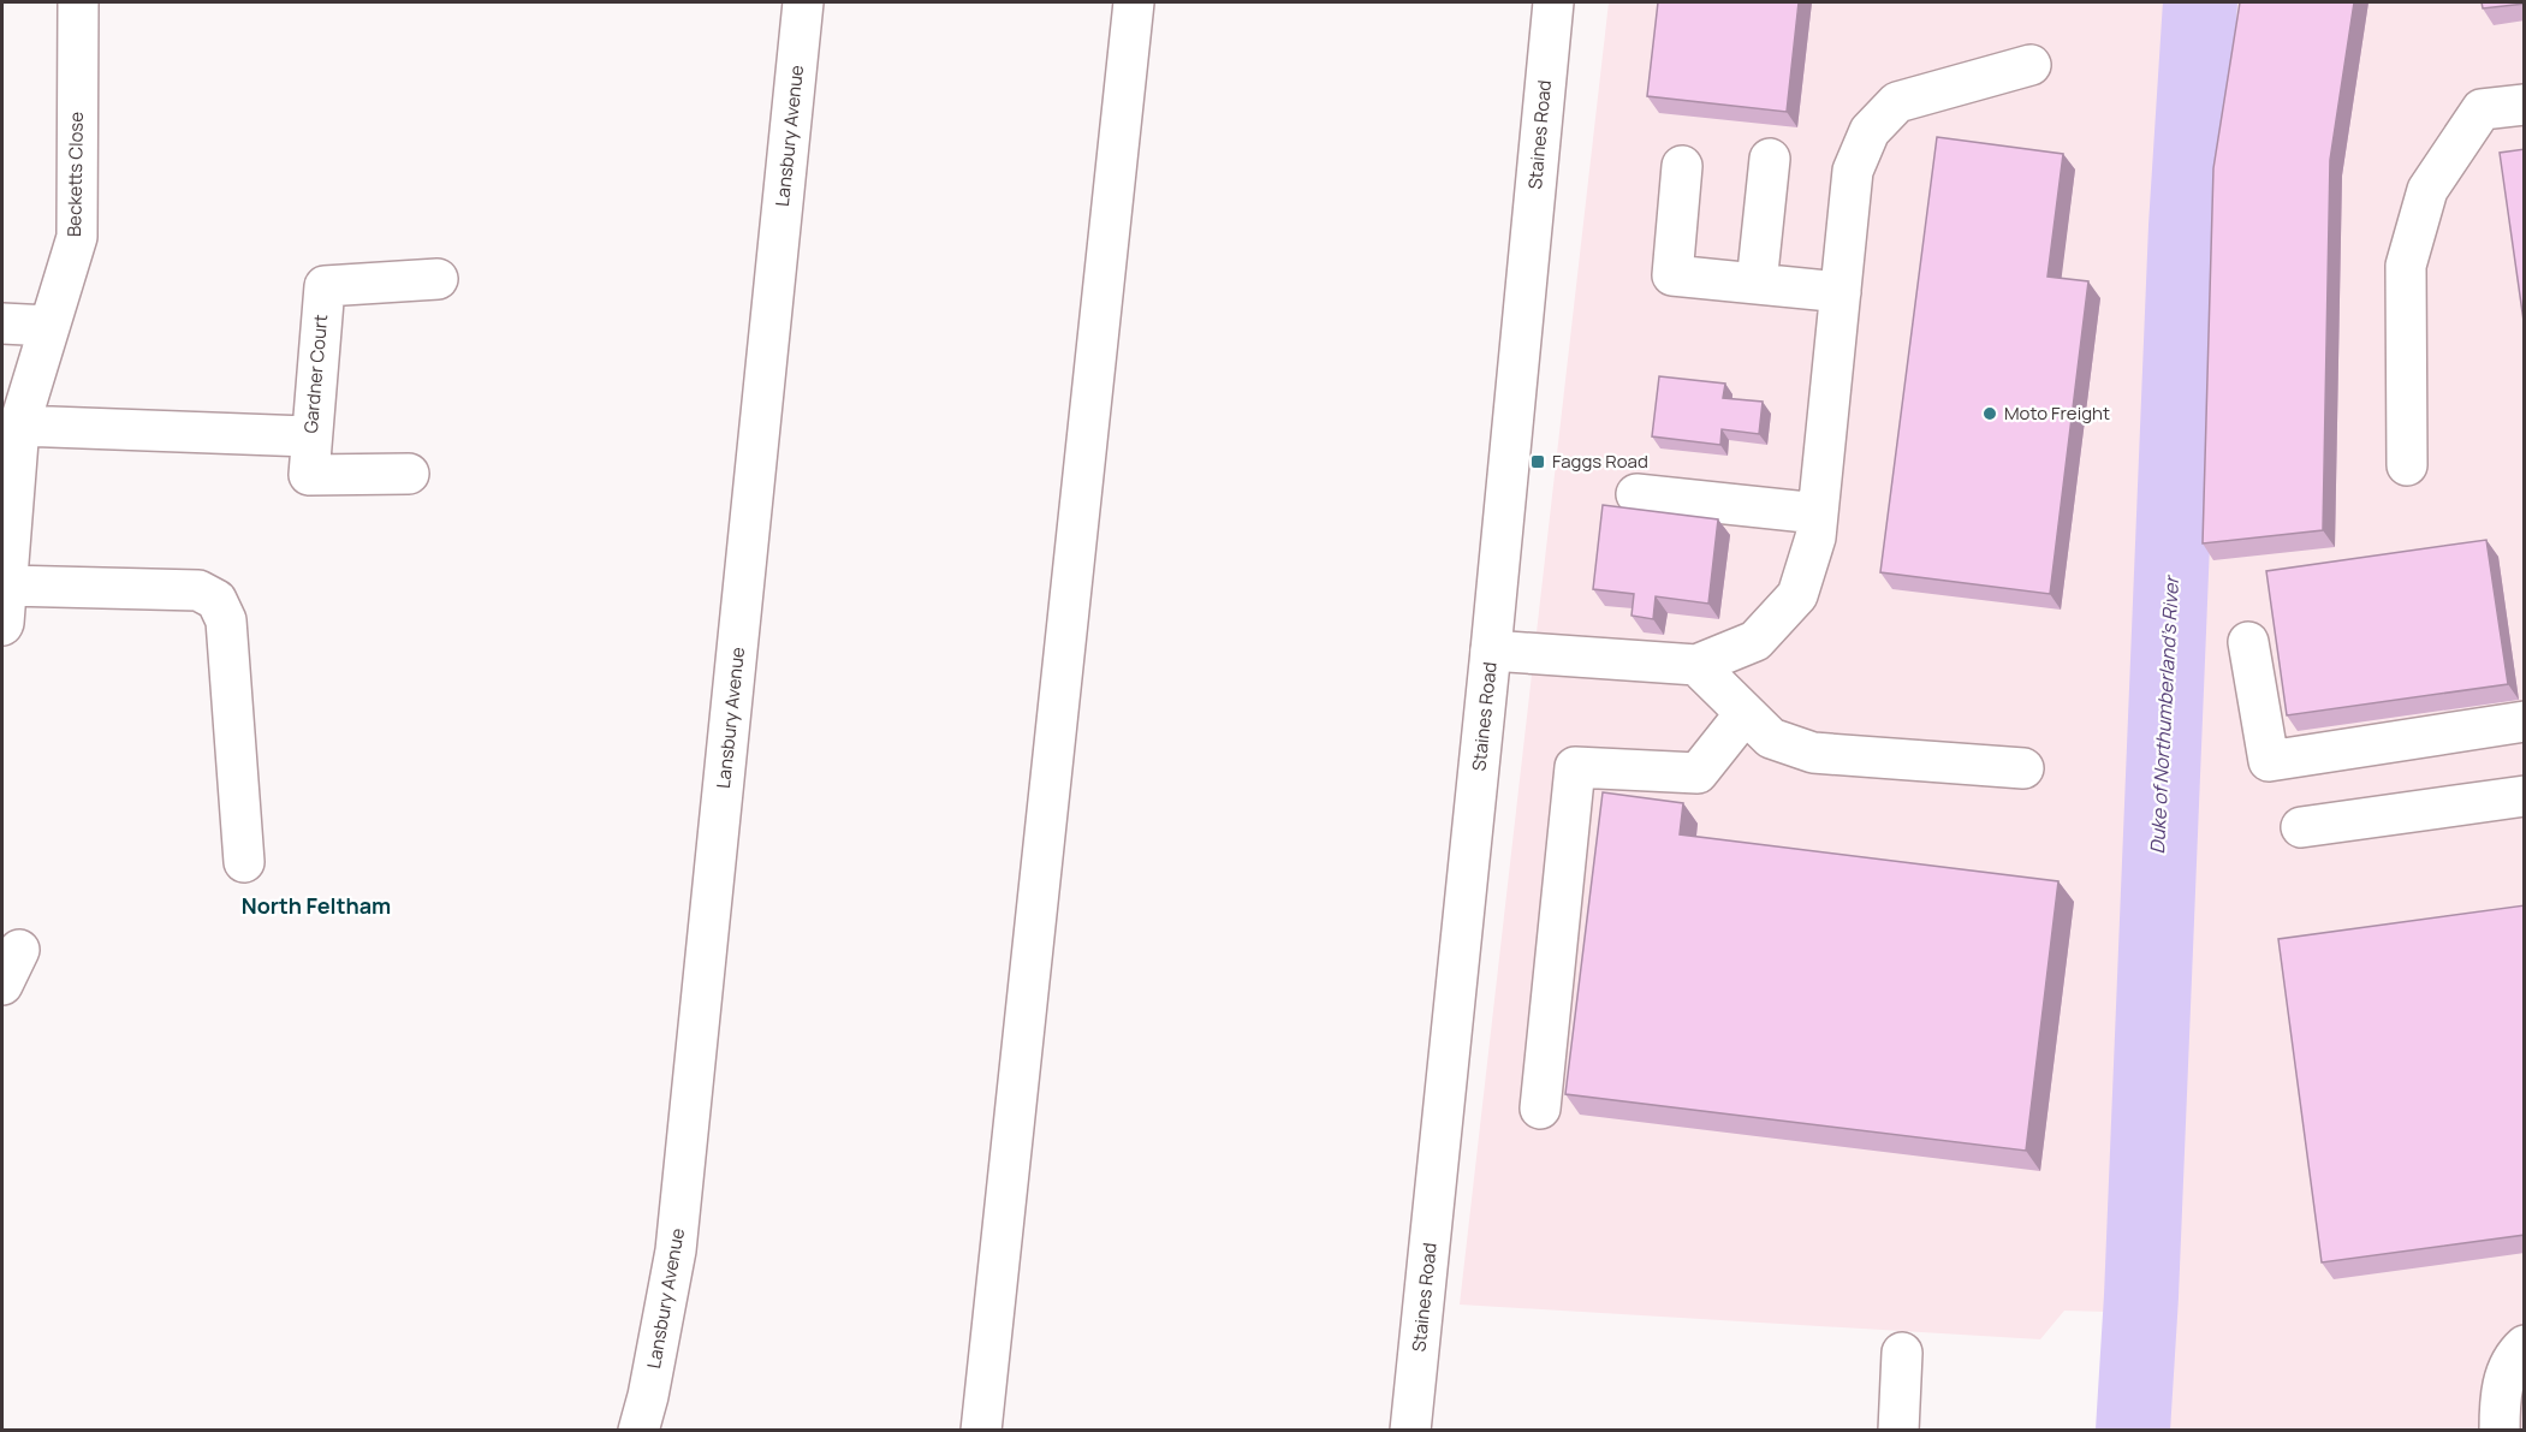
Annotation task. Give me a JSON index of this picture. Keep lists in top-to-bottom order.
{
  "streets": {
    "street": [
      "Staines Road",
      "Lansbury Avenue",
      "Becketts Close",
      "Gardner Court"
    ]
  },
  "districts": ["North Feltham"],
  "water": ["Duke of Northumberland's River"],
  "places": {
    "other": ["Moto Freight"],
    "transit": ["Faggs Road"]
  }
}
